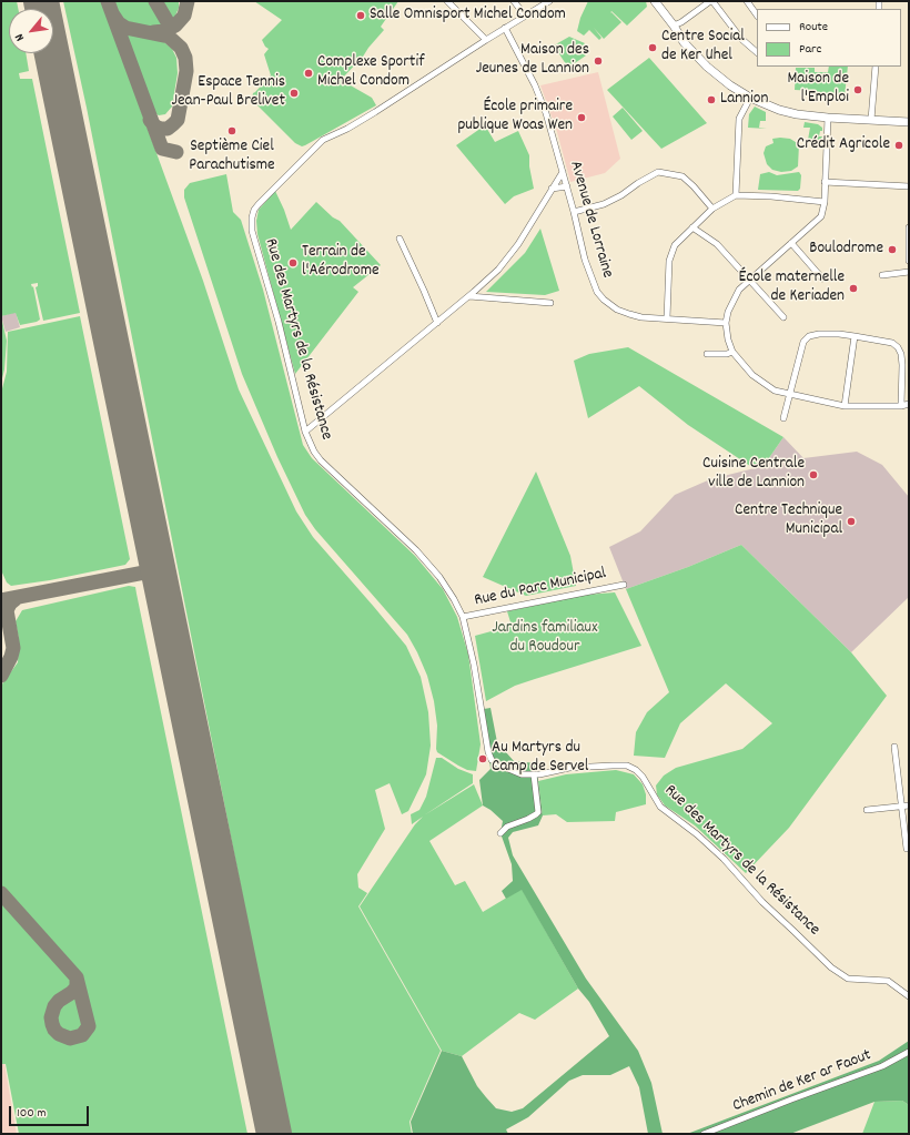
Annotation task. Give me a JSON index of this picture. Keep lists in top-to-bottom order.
{
  "streets": {
    "street": [
      "Avenue de Lorraine",
      "Rue des Martyrs de la Résistance",
      "Rue du Parc Municipal",
      "Chemin de Ker ar Faout"
    ]
  },
  "crossings": [
    ["Rue des Martyrs de la Résistance", "Rue du Parc Municipal"]
  ],
  "parks": ["Jardins familiaux du Roudour"],
  "places": [
    "Salle Omnisport Michel Condom",
    "Centre Social de Ker Uhel",
    "Maison des Jeunes de Lannion",
    "Complexe Sportif Michel Condom",
    "Maison de l'Emploi",
    "Espace Tennis Jean-Paul Brelivet",
    "Lannion",
    "École primaire publique Woas Wen",
    "Septième Ciel Parachutisme",
    "Crédit Agricole",
    "Boulodrome",
    "Terrain de l'Aérodrome",
    "École maternelle de Keriaden",
    "Cuisine Centrale ville de Lannion",
    "Centre Technique Municipal",
    "Au Martyrs du Camp de Servel"
  ],
  "legend": ["Route", "Parc"],
  "scale_bar": "100 m",
  "north": "bottom left"
}
